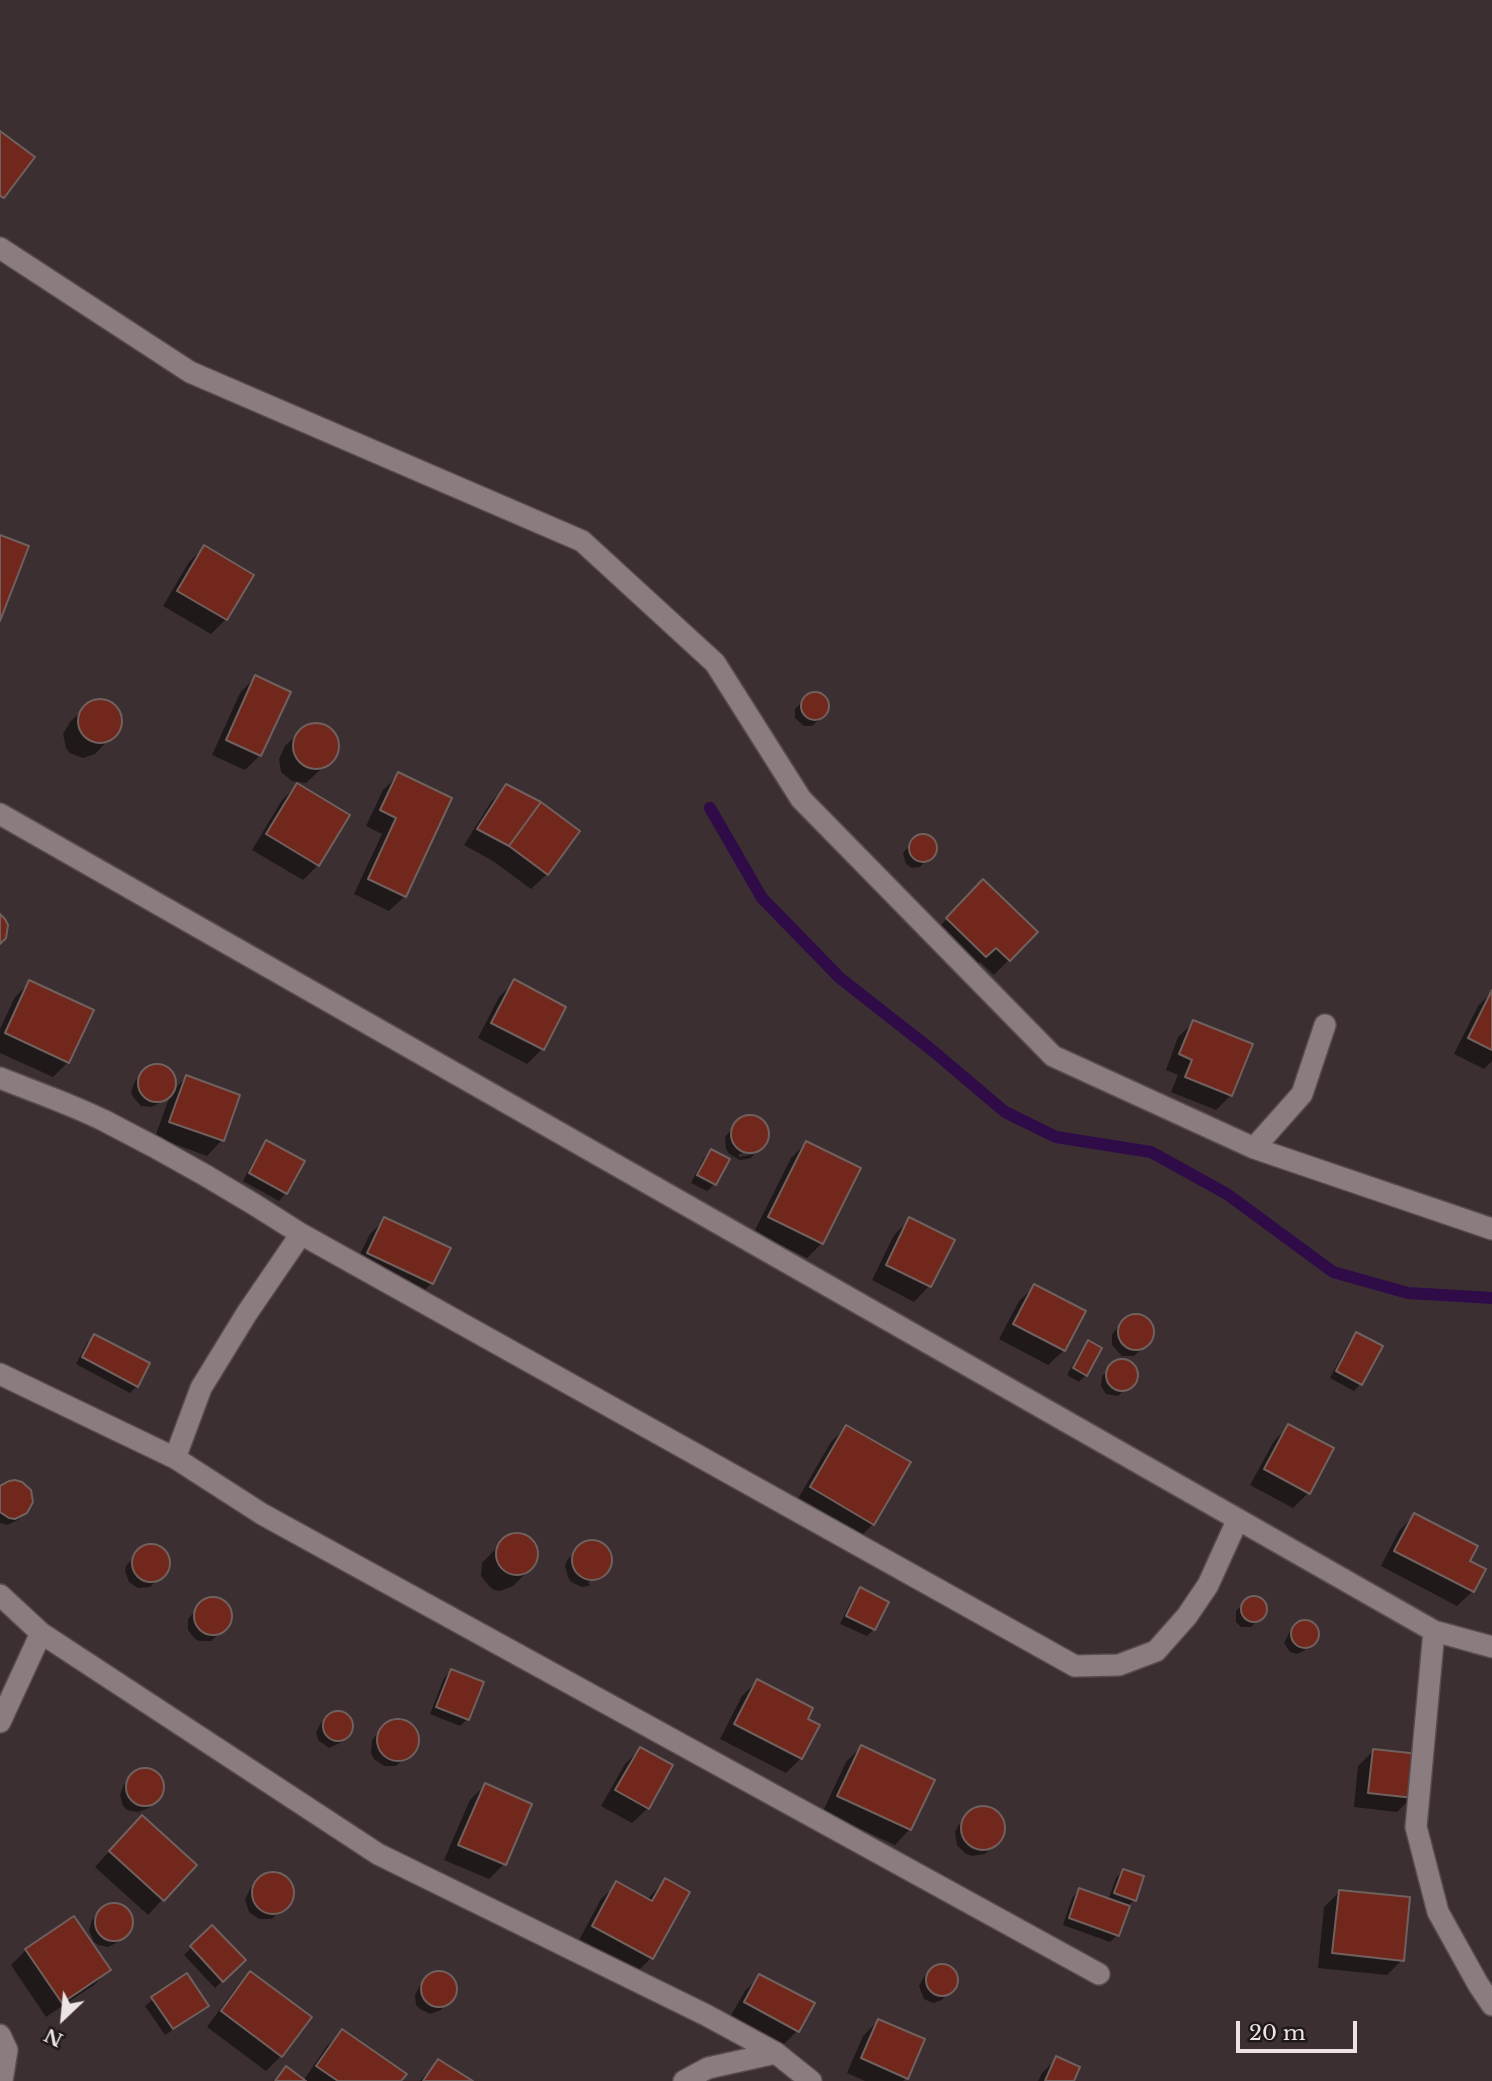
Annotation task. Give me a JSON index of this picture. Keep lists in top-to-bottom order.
{
  "scale_bar": "20 m",
  "north": "bottom left"
}
